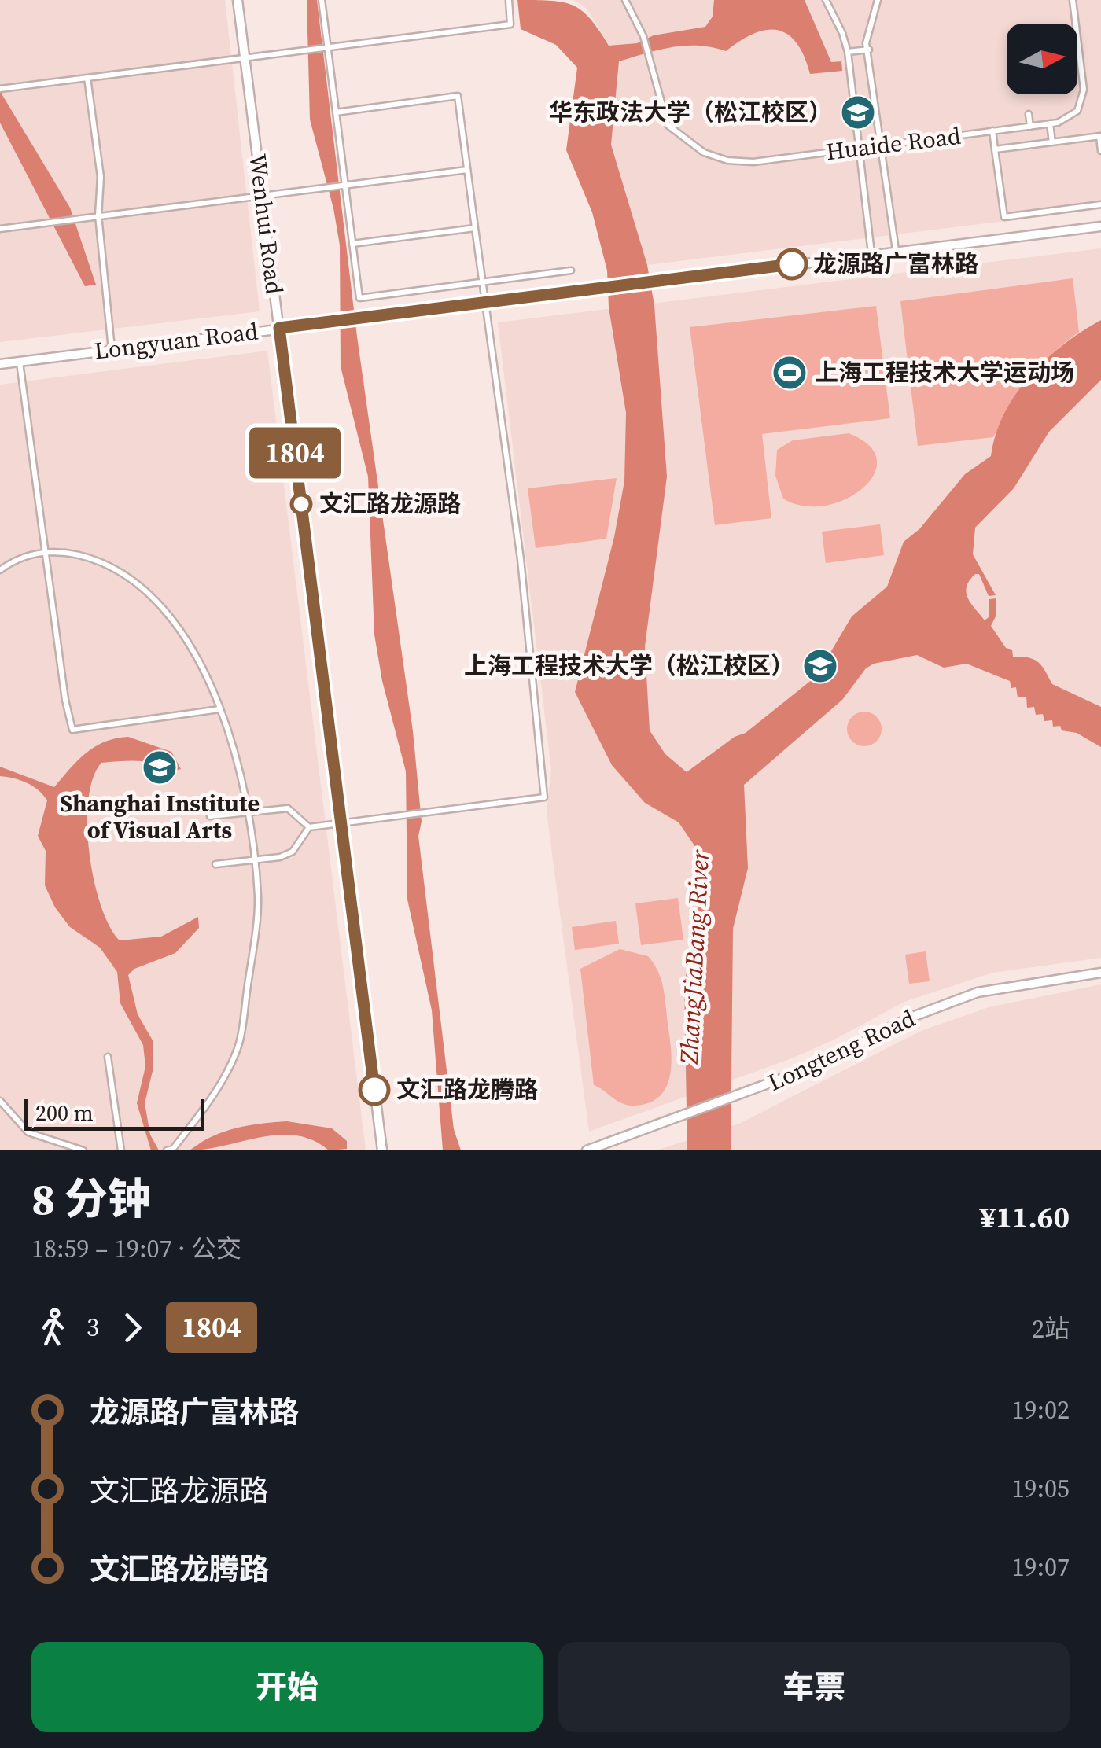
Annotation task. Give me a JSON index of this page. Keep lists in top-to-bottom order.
{
  "streets": {
    "main road": ["Wenhui Road", "Longyuan Road", "Longteng Road"],
    "street": ["Huaide Road"]
  },
  "crossings": [
    ["Wenhui Road", "Longyuan Road"]
  ],
  "water": ["ZhangJiaBang River"],
  "places": {
    "school or university": ["华东政法大学（松江校区）", "上海工程技术大学（松江校区）", "Shanghai Institute of Visual Arts"],
    "other": ["龙源路广富林路", "文汇路龙源路", "文汇路龙腾路"],
    "sports": ["上海工程技术大学运动场"]
  },
  "lines": ["bus line 1804"],
  "scale_bar": "200 m",
  "north": "right",
  "page": {
    "on_map": "1804",
    "scale": "200 m",
    "heading": ["8 分钟", "18:59 – 19:07 · 公交", "¥11.60"],
    "legs": ["3", "1804", "2站"],
    "list": [
      {
        "name": "龙源路广富林路",
        "value": "19:02"
      },
      {
        "name": "文汇路龙源路",
        "value": "19:05"
      },
      {
        "name": "文汇路龙腾路",
        "value": "19:07"
      }
    ],
    "buttons": ["开始", "车票"]
  }
}
